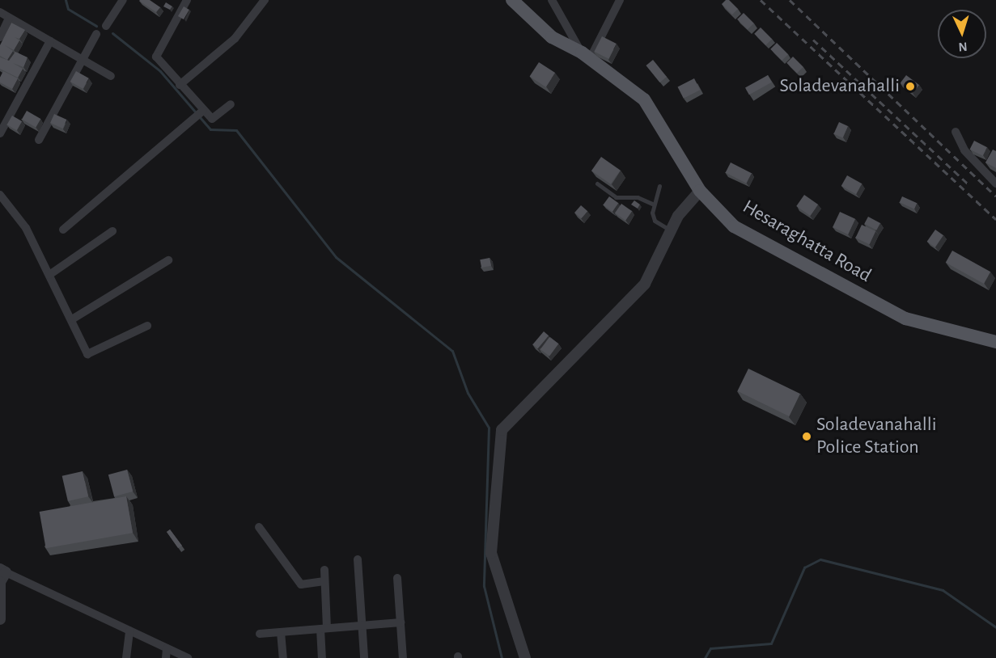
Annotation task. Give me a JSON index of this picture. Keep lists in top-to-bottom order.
{
  "streets": {
    "main road": ["Hesaraghatta Road"]
  },
  "places": ["Soladevanahalli", "Soladevanahalli Police Station"],
  "north": "bottom"
}
